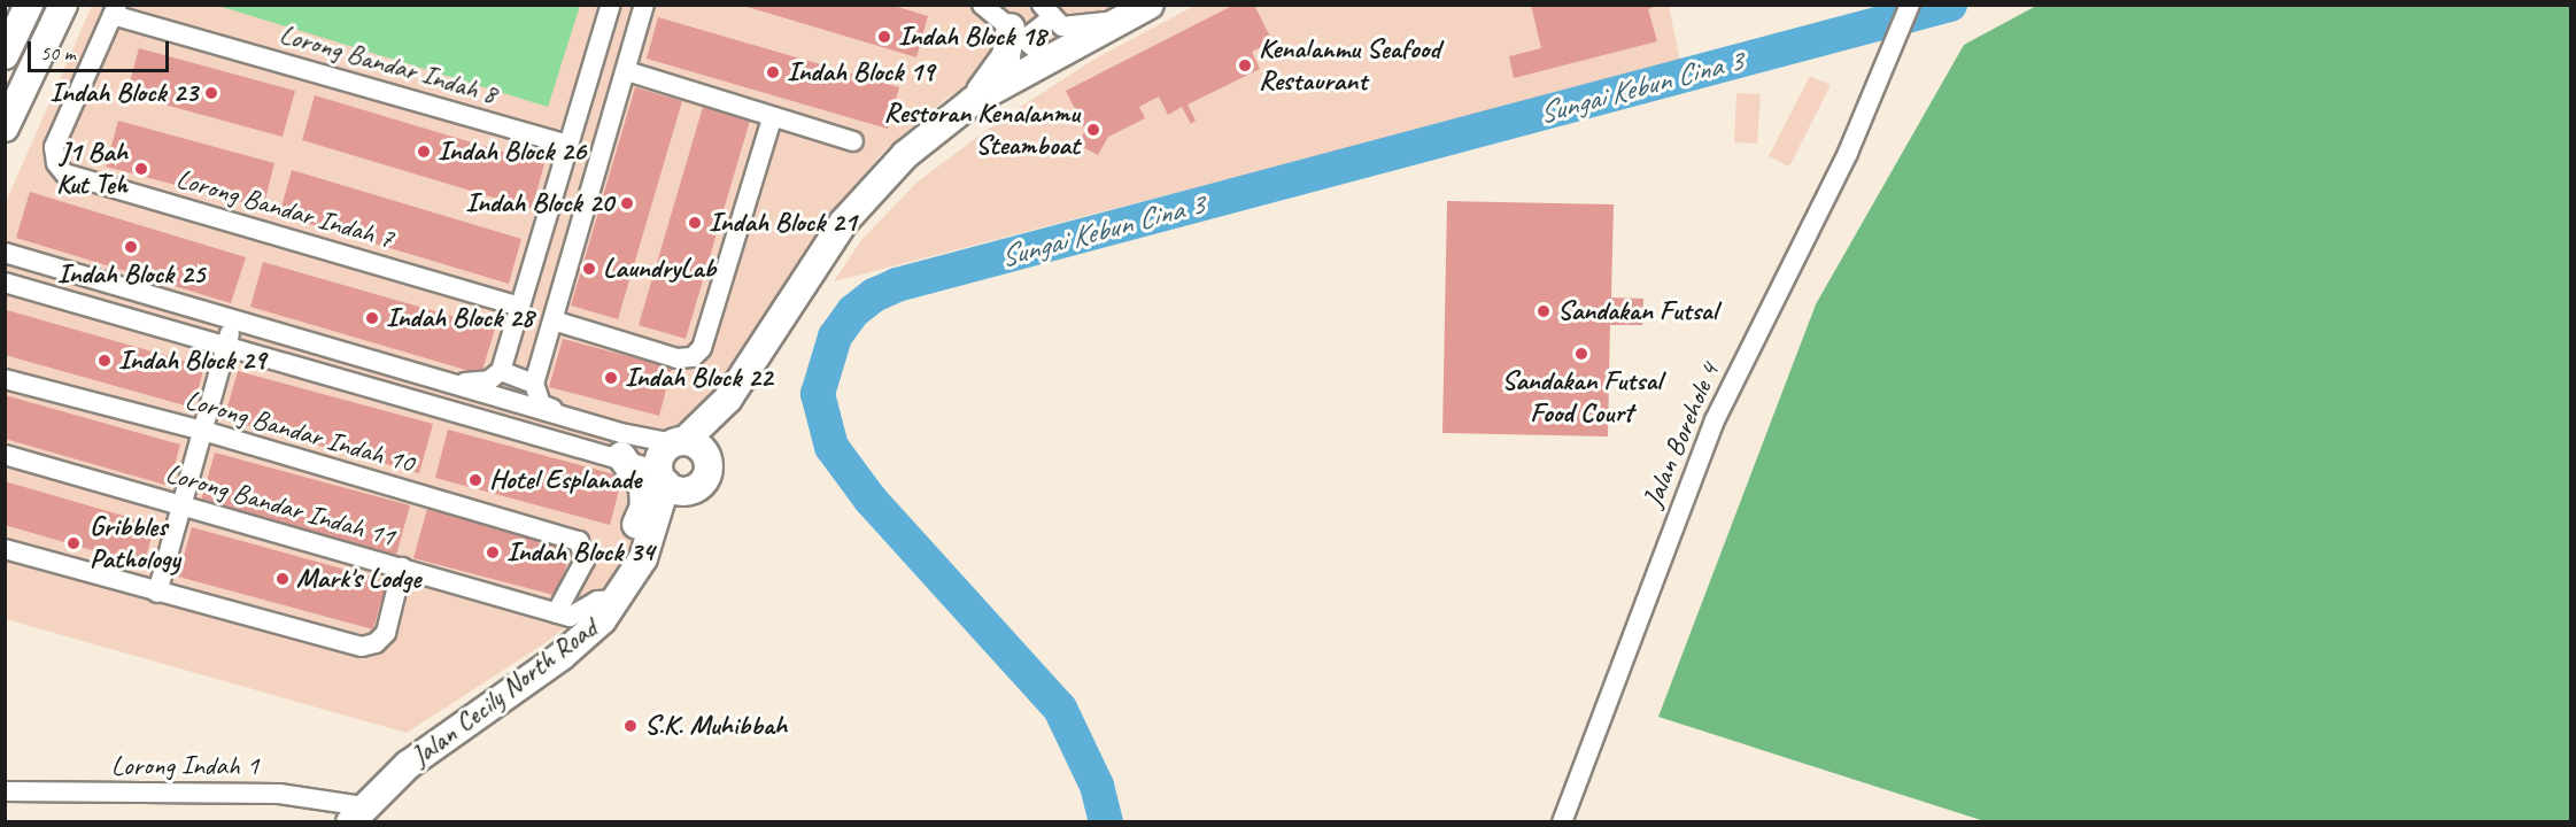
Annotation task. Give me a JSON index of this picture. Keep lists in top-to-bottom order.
{
  "streets": {
    "main road": ["Jalan Cecily North Road"],
    "street": [
      "Lorong Bandar Indah 8",
      "Lorong Bandar Indah 7",
      "Lorong Bandar Indah 10",
      "Jalan Borehole 4",
      "Lorong Bandar Indah 11",
      "Lorong Indah 1"
    ]
  },
  "crossings": [
    ["Lorong Bandar Indah 8", "Lorong Bandar Indah 7"],
    ["Lorong Bandar Indah 10", "Lorong Bandar Indah 11"],
    ["Lorong Bandar Indah 11", "Jalan Cecily North Road"],
    ["Jalan Cecily North Road", "Lorong Indah 1"]
  ],
  "water": ["Sungai Kebun Cina 3"],
  "places": [
    "Indah Block 18",
    "Kenalanmu Seafood Restaurant",
    "Indah Block 19",
    "Indah Block 23",
    "Restoran Kenalanmu Steamboat",
    "Indah Block 26",
    "J1 Bah Kut Teh",
    "Indah Block 20",
    "Indah Block 21",
    "Indah Block 25",
    "LaundryLab",
    "Sandakan Futsal",
    "Indah Block 28",
    "Sandakan Futsal Food Court",
    "Indah Block 29",
    "Indah Block 22",
    "Hotel Esplanade",
    "Gribbles Pathology",
    "Indah Block 34",
    "Mark's Lodge",
    "S.K. Muhibbah"
  ],
  "scale_bar": "50 m"
}
